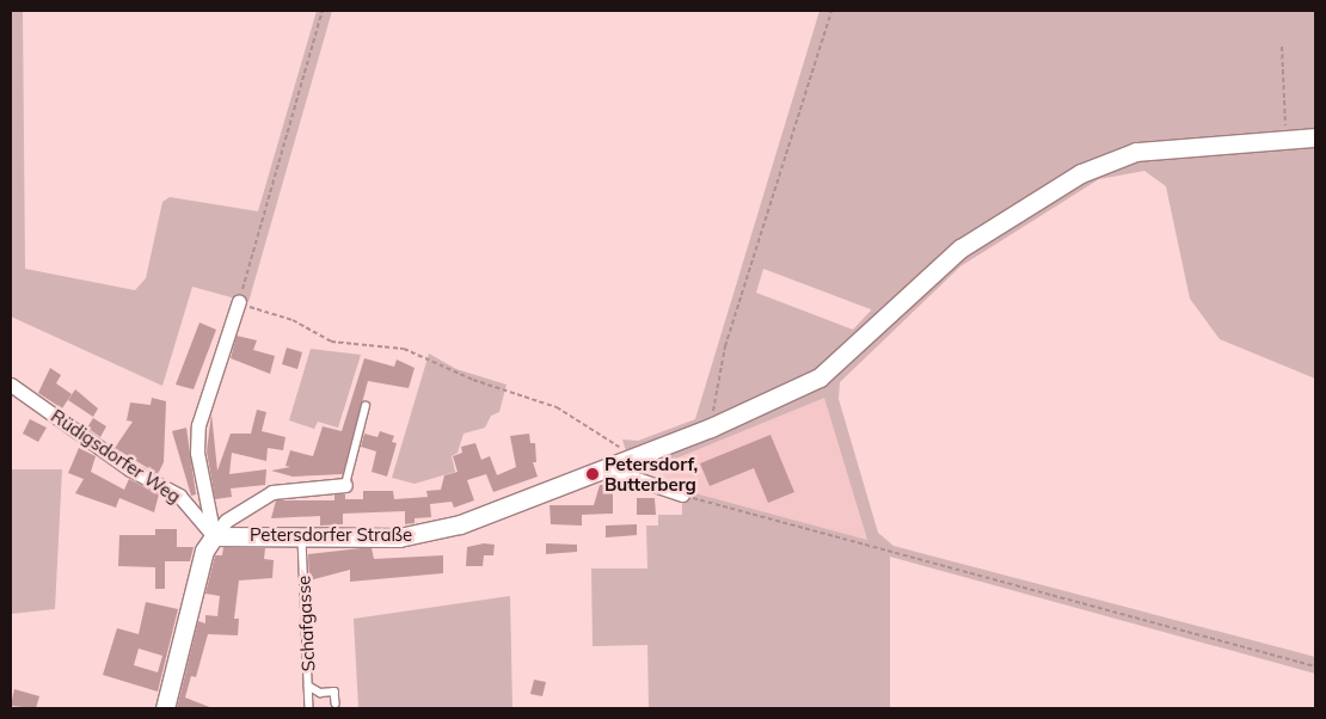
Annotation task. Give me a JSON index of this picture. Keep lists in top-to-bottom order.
{
  "streets": {
    "main road": ["Petersdorfer Straße"],
    "street": ["Rüdigsdorfer Weg"],
    "lane": ["Schafgasse"]
  },
  "crossings": [
    ["Rüdigsdorfer Weg", "Petersdorfer Straße"],
    ["Petersdorfer Straße", "Schafgasse"]
  ],
  "places": ["Petersdorf, Butterberg"]
}
